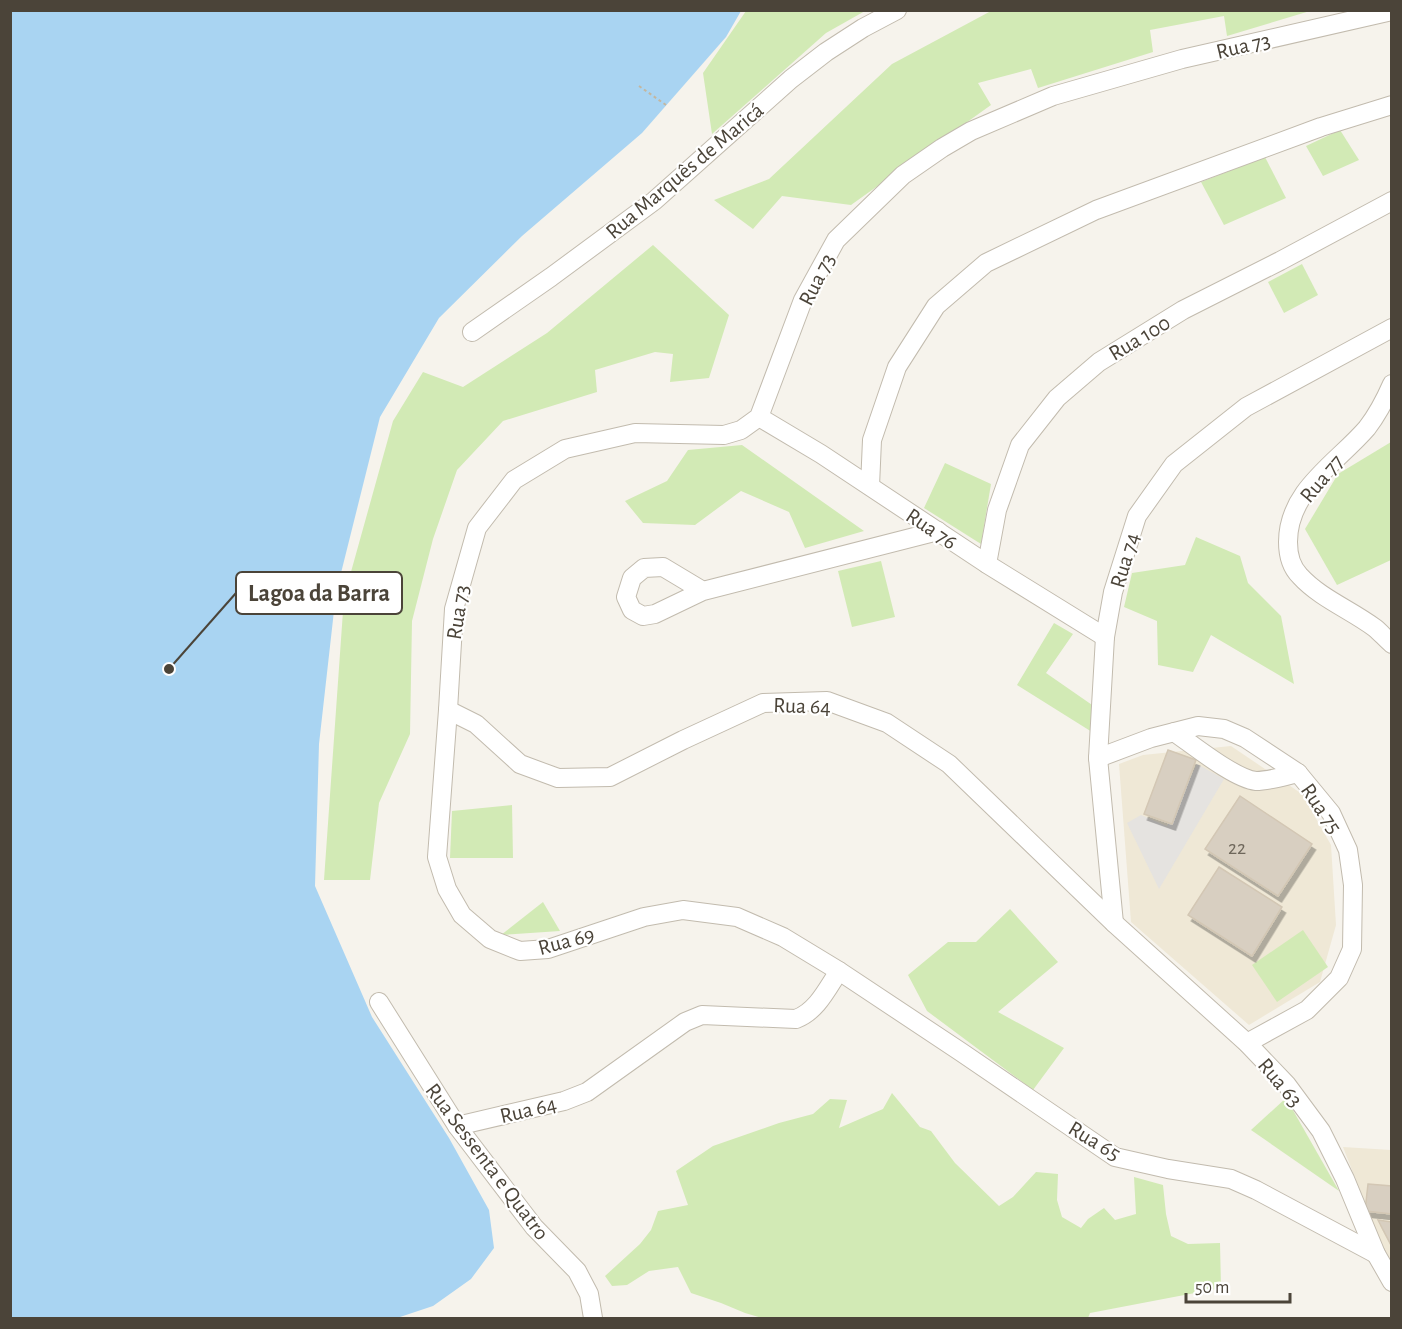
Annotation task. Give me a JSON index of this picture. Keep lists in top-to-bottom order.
{
  "streets": {
    "street": [
      "Rua 73",
      "Rua Marquês de Maricá",
      "Rua 100",
      "Rua 77",
      "Rua 76",
      "Rua 74",
      "Rua 64",
      "Rua 75",
      "Rua 69",
      "Rua 63",
      "Rua 65",
      "Rua Sessenta e Quatro"
    ]
  },
  "crossings": [
    ["Rua 73", "Rua 76"],
    ["Rua 73", "Rua 64"],
    ["Rua 73", "Rua 69"],
    ["Rua 100", "Rua 76"],
    ["Rua 76", "Rua 74"],
    ["Rua 74", "Rua 64"],
    ["Rua 74", "Rua 75"],
    ["Rua 74", "Rua 63"],
    ["Rua 64", "Rua 69"],
    ["Rua 64", "Rua 63"],
    ["Rua 64", "Rua 65"],
    ["Rua 64", "Rua Sessenta e Quatro"],
    ["Rua 75", "Rua 63"],
    ["Rua 69", "Rua 65"],
    ["Rua 63", "Rua 65"]
  ],
  "places": ["Lagoa da Barra"],
  "house_numbers": ["22"],
  "scale_bar": "50 m"
}
